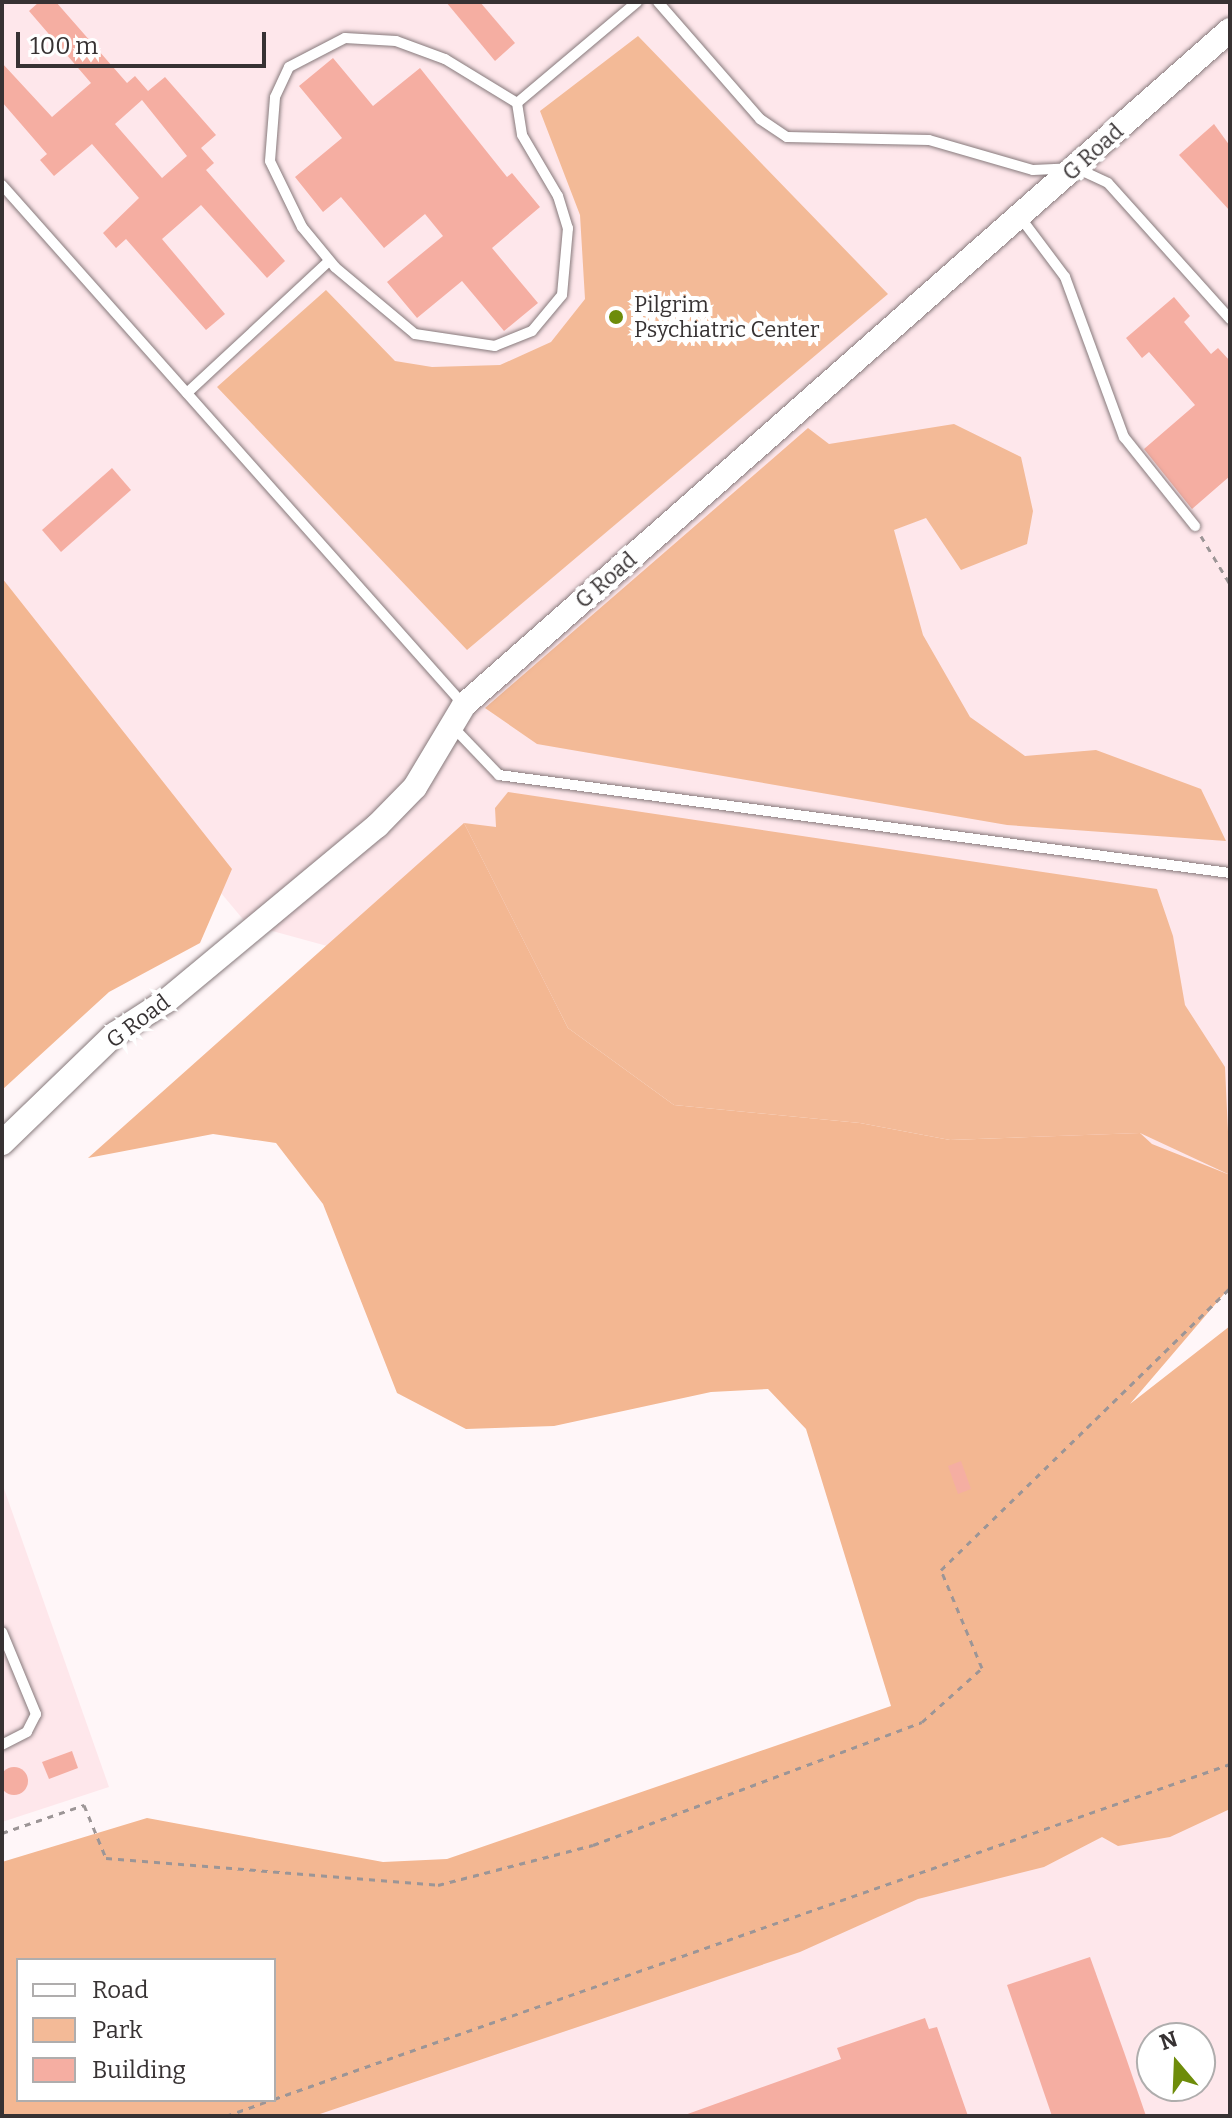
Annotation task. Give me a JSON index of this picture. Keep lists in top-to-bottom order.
{
  "streets": {
    "street": ["G Road"]
  },
  "places": ["Pilgrim Psychiatric Center"],
  "legend": ["Road", "Park", "Building"],
  "scale_bar": "100 m",
  "north": "top"
}
